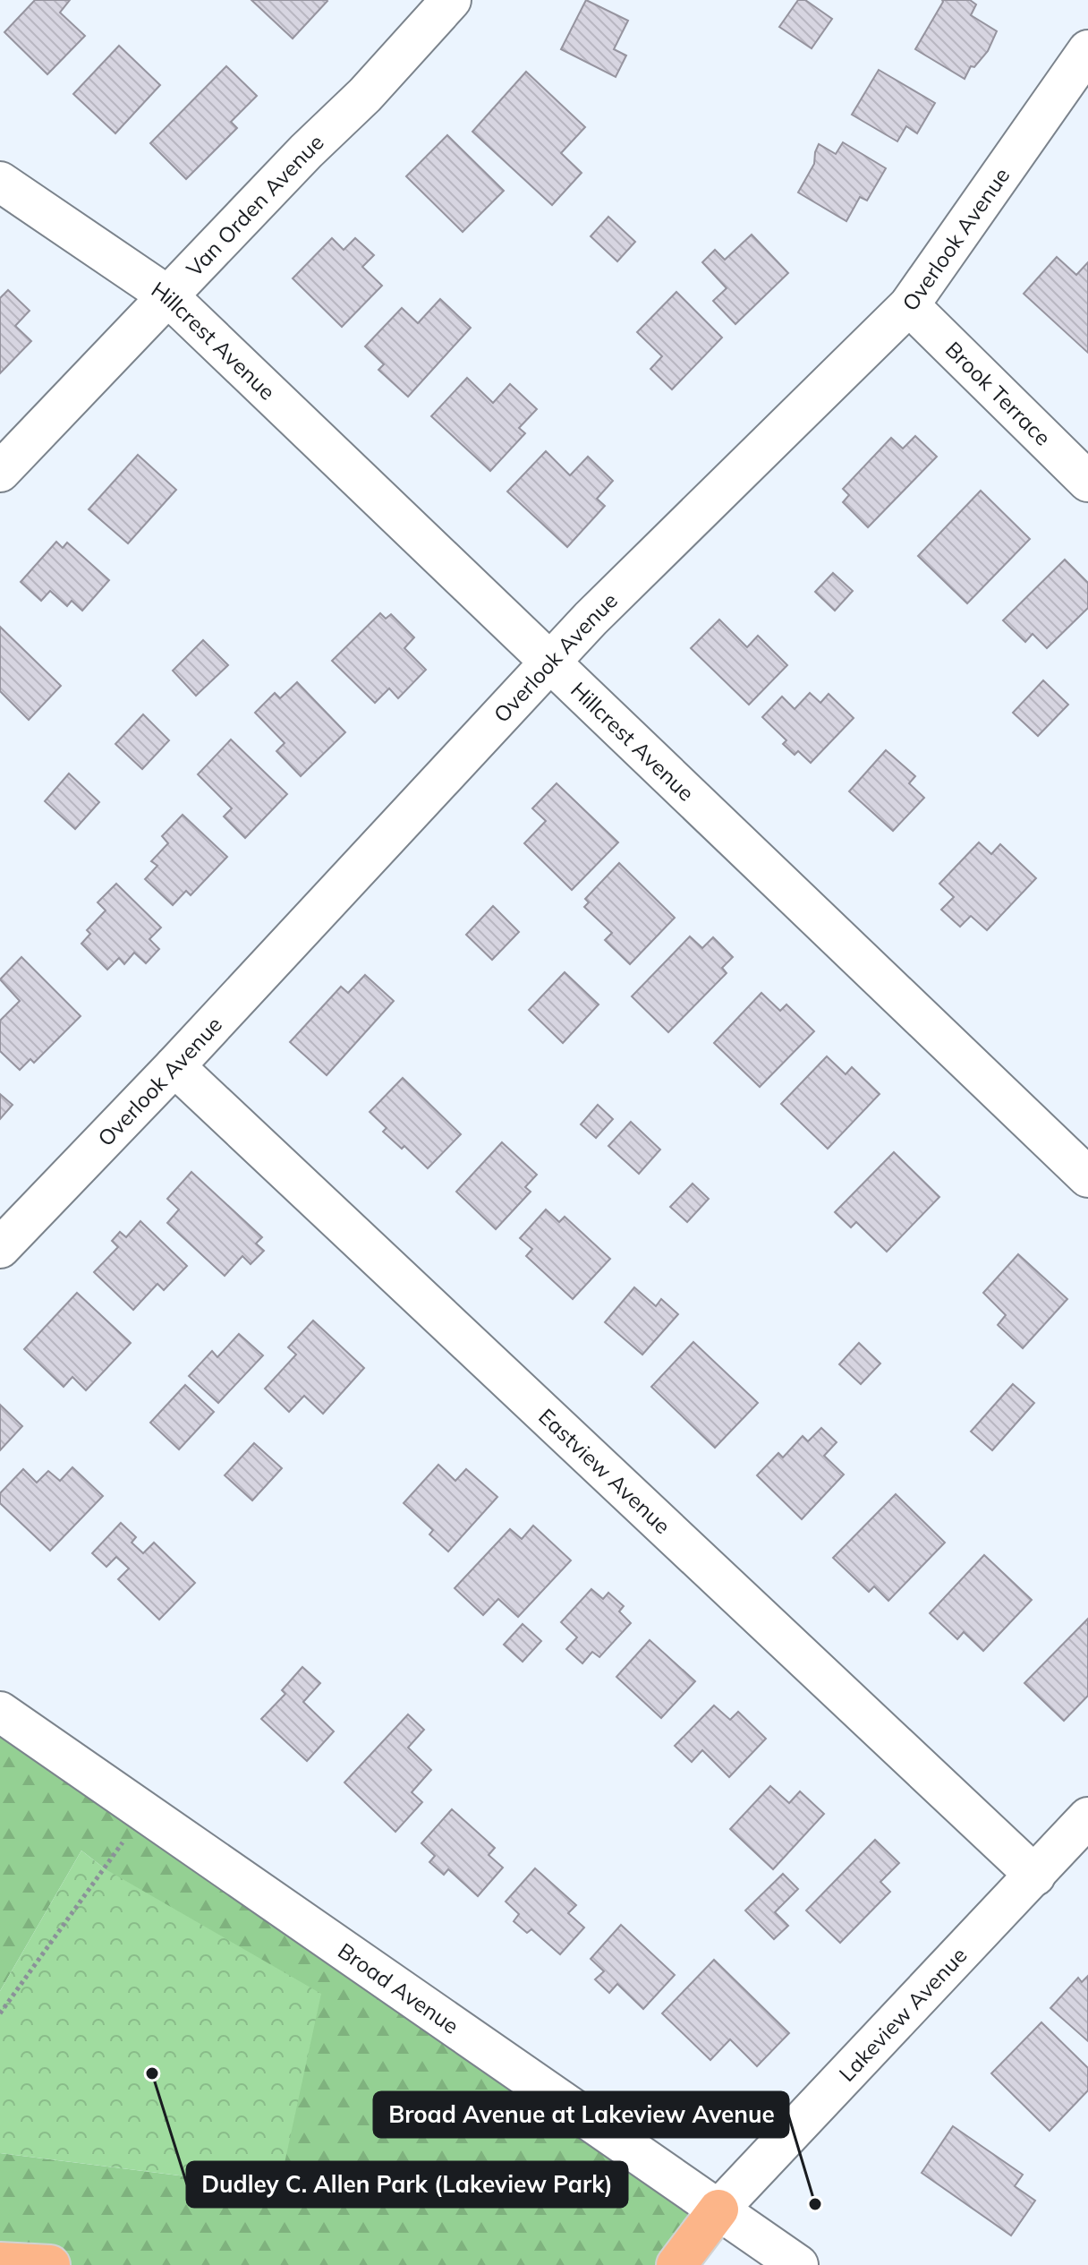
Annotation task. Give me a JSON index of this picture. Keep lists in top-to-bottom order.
{
  "streets": {
    "street": [
      "Van Orden Avenue",
      "Overlook Avenue",
      "Hillcrest Avenue",
      "Brook Terrace",
      "Eastview Avenue",
      "Broad Avenue",
      "Lakeview Avenue"
    ]
  },
  "crossings": [
    ["Van Orden Avenue", "Hillcrest Avenue"],
    ["Overlook Avenue", "Hillcrest Avenue"],
    ["Overlook Avenue", "Brook Terrace"],
    ["Overlook Avenue", "Eastview Avenue"],
    ["Eastview Avenue", "Lakeview Avenue"],
    ["Broad Avenue", "Lakeview Avenue"]
  ],
  "places": ["Dudley C. Allen Park (Lakeview Park)", "Broad Avenue at Lakeview Avenue"]
}
